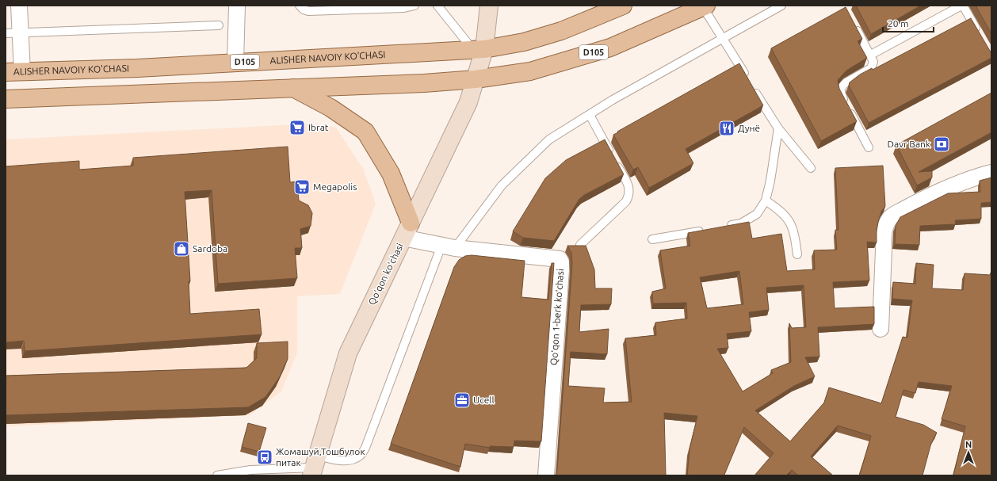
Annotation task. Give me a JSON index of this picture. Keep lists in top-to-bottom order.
{
  "streets": {
    "main road": ["D105", "ALISHER NAVOIY KO'CHASI", "Qoʻqon koʻchasi"],
    "street": ["Qoʻqon 1-berk koʻchasi"]
  },
  "crossings": [
    ["D105", "Qoʻqon koʻchasi"],
    ["ALISHER NAVOIY KO'CHASI", "Qoʻqon koʻchasi"],
    ["Qoʻqon koʻchasi", "Qoʻqon 1-berk koʻchasi"]
  ],
  "places": {
    "supermarket": ["Ibrat", "Megapolis"],
    "restaurant": ["Дунё"],
    "bank": ["Davr Bank"],
    "shop": ["Sardoba"],
    "office": ["Ucell"],
    "bus stop": ["Жомашуй,Тошбулок питак"]
  },
  "scale_bar": "20 m",
  "north": "top"
}
